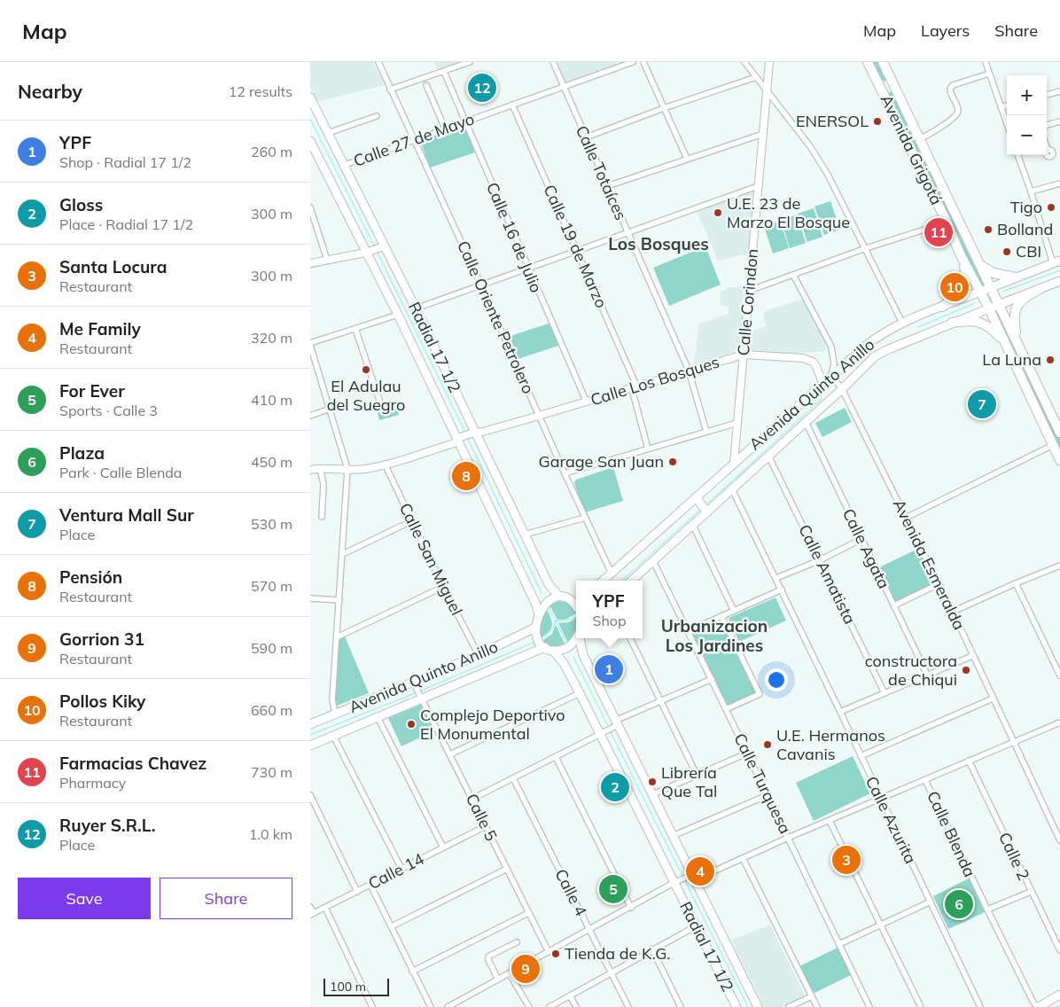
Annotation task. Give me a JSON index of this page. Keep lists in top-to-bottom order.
{
  "streets": {
    "highway": ["Avenida Grigotá"],
    "main road": ["Radial 17 1/2", "Avenida Quinto Anillo"],
    "street": [
      "Calle 27 de Mayo",
      "Calle Totaíces",
      "Calle 16 de Julio",
      "Calle 19 de Marzo",
      "Calle Corindon",
      "Calle Oriente Petrolero",
      "Calle Los Bosques",
      "Calle Agata",
      "Calle San Miguel",
      "Avenida Esmeralda",
      "Calle Amatista",
      "Calle Turquesa",
      "Calle 5",
      "Calle Azurita",
      "Calle Blenda",
      "Calle 2",
      "Calle 14",
      "Calle 4"
    ]
  },
  "crossings": [
    ["Calle 27 de Mayo", "Calle Totaíces"],
    ["Calle 27 de Mayo", "Calle 16 de Julio"],
    ["Calle 27 de Mayo", "Calle 19 de Marzo"],
    ["Calle 27 de Mayo", "Calle Oriente Petrolero"],
    ["Calle 27 de Mayo", "Radial 17 1/2"],
    ["Avenida Grigotá", "Avenida Quinto Anillo"],
    ["Calle Totaíces", "Calle Los Bosques"],
    ["Calle 16 de Julio", "Calle Los Bosques"],
    ["Calle 19 de Marzo", "Calle Los Bosques"],
    ["Calle Corindon", "Calle Los Bosques"],
    ["Calle Corindon", "Avenida Quinto Anillo"],
    ["Calle Oriente Petrolero", "Calle Los Bosques"],
    ["Calle Oriente Petrolero", "Avenida Quinto Anillo"],
    ["Radial 17 1/2", "Calle Los Bosques"],
    ["Radial 17 1/2", "Avenida Quinto Anillo"],
    ["Calle Los Bosques", "Avenida Quinto Anillo"],
    ["Calle Los Bosques", "Calle San Miguel"],
    ["Avenida Quinto Anillo", "Calle Agata"],
    ["Avenida Quinto Anillo", "Calle San Miguel"],
    ["Avenida Quinto Anillo", "Avenida Esmeralda"],
    ["Avenida Quinto Anillo", "Calle Amatista"],
    ["Avenida Quinto Anillo", "Calle Turquesa"],
    ["Avenida Quinto Anillo", "Calle 5"],
    ["Avenida Quinto Anillo", "Calle Azurita"],
    ["Calle 5", "Calle 14"]
  ],
  "districts": ["Los Bosques", "Urbanizacion Los Jardines"],
  "places": [
    "ENERSOL",
    "Tigo",
    "U.E. 23 de Marzo El Bosque",
    "Bolland",
    "CBI",
    "La Luna",
    "El Adulau del Suegro",
    "Garage San Juan",
    "constructora de Chiqui",
    "Complejo Deportivo El Monumental",
    "U.E. Hermanos Cavanis",
    "Librería Que Tal",
    "Tienda de K.G."
  ],
  "scale_bar": "100 m",
  "page": {
    "header": "Map",
    "nav": ["Map", "Layers", "Share"],
    "heading": ["Nearby", "12 results"],
    "pins": [
      "12",
      "11",
      "10",
      "7",
      "8",
      "1",
      "2",
      "3",
      "4",
      "5",
      "6",
      "9"
    ],
    "map_buttons": ["+", "−"],
    "list": [
      {
        "mark": "1",
        "name": "YPF",
        "note": "Shop · Radial 17 1/2",
        "value": "260 m"
      },
      {
        "mark": "2",
        "name": "Gloss",
        "note": "Place · Radial 17 1/2",
        "value": "300 m"
      },
      {
        "mark": "3",
        "name": "Santa Locura",
        "note": "Restaurant",
        "value": "300 m"
      },
      {
        "mark": "4",
        "name": "Me Family",
        "note": "Restaurant",
        "value": "320 m"
      },
      {
        "mark": "5",
        "name": "For Ever",
        "note": "Sports · Calle 3",
        "value": "410 m"
      },
      {
        "mark": "6",
        "name": "Plaza",
        "note": "Park · Calle Blenda",
        "value": "450 m"
      },
      {
        "mark": "7",
        "name": "Ventura Mall Sur",
        "note": "Place",
        "value": "530 m"
      },
      {
        "mark": "8",
        "name": "Pensión",
        "note": "Restaurant",
        "value": "570 m"
      },
      {
        "mark": "9",
        "name": "Gorrion 31",
        "note": "Restaurant",
        "value": "590 m"
      },
      {
        "mark": "10",
        "name": "Pollos Kiky",
        "note": "Restaurant",
        "value": "660 m"
      },
      {
        "mark": "11",
        "name": "Farmacias Chavez",
        "note": "Pharmacy",
        "value": "730 m"
      },
      {
        "mark": "12",
        "name": "Ruyer S.R.L.",
        "note": "Place",
        "value": "1.0 km"
      }
    ],
    "popup": ["YPF", "Shop"],
    "buttons": ["Save", "Share"],
    "scale": "100 m"
  }
}
